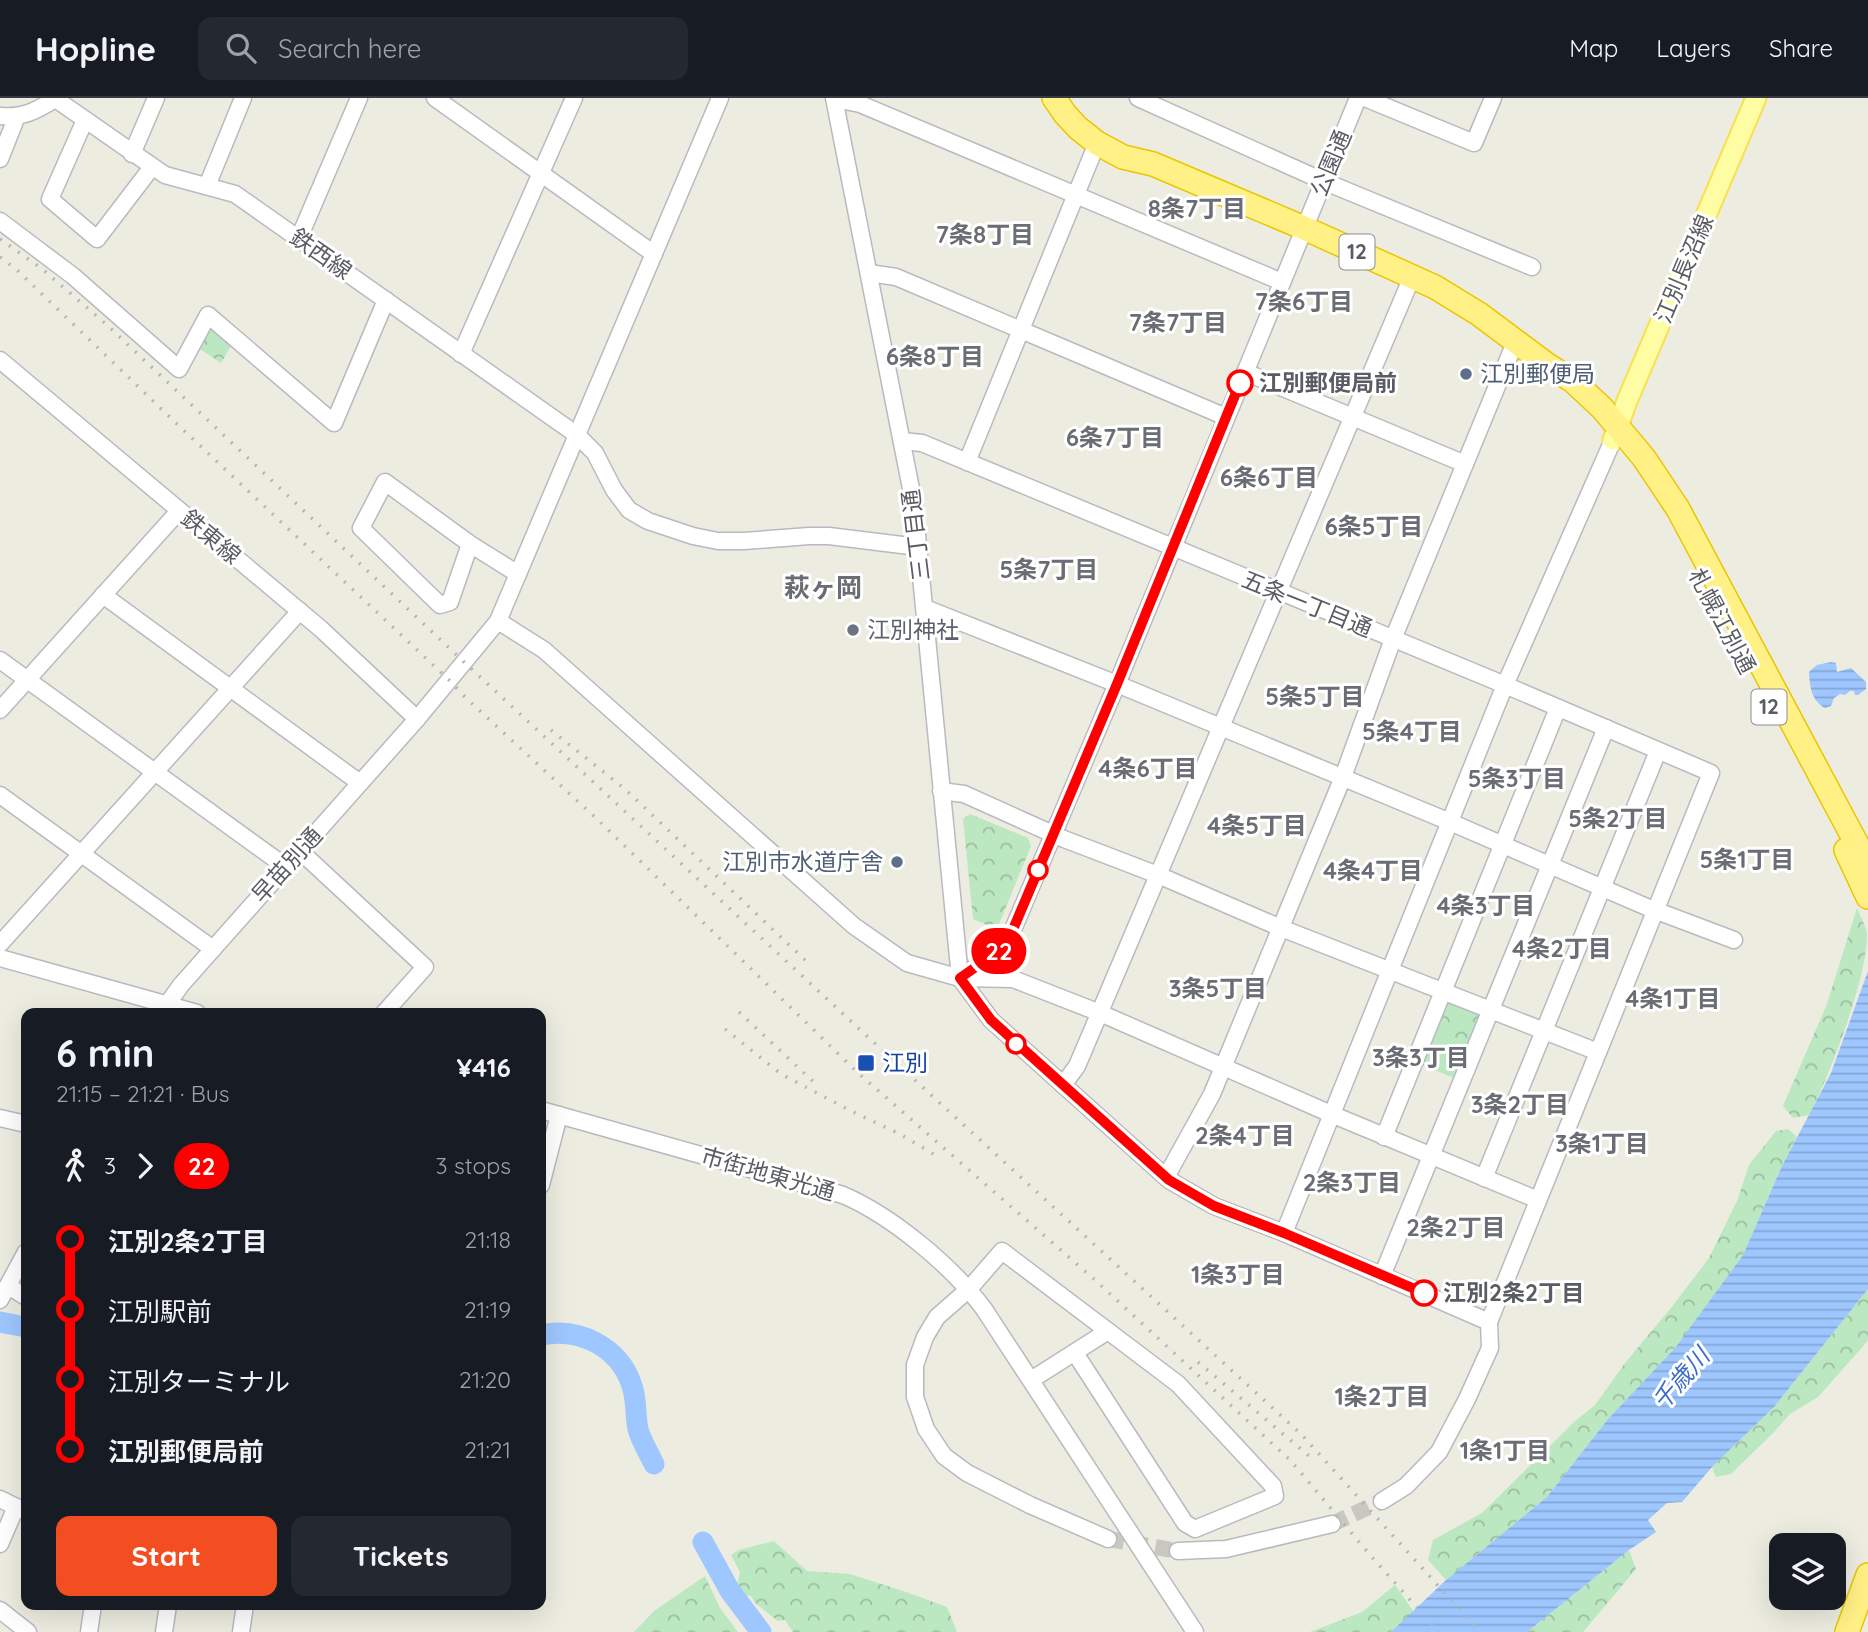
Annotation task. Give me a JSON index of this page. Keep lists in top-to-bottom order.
{
  "streets": {
    "highway": ["12", "札幌江別通"],
    "main road": ["江別長沼線"],
    "street": [
      "公園通",
      "鉄西線",
      "三丁目通",
      "鉄東線",
      "五条一丁目通",
      "早苗別通",
      "市街地東光通"
    ]
  },
  "crossings": [
    ["公園通", "三丁目通"],
    ["公園通", "五条一丁目通"],
    ["公園通", "札幌江別通"],
    ["鉄西線", "三丁目通"],
    ["鉄西線", "早苗別通"],
    ["江別長沼線", "札幌江別通"],
    ["三丁目通", "五条一丁目通"],
    ["鉄東線", "早苗別通"]
  ],
  "districts": [
    "8条7丁目",
    "7条8丁目",
    "7条6丁目",
    "7条7丁目",
    "6条8丁目",
    "6条7丁目",
    "6条6丁目",
    "6条5丁目",
    "5条7丁目",
    "萩ヶ岡",
    "5条5丁目",
    "5条4丁目",
    "4条6丁目",
    "5条3丁目",
    "5条2丁目",
    "4条5丁目",
    "5条1丁目",
    "4条4丁目",
    "4条3丁目",
    "4条2丁目",
    "3条5丁目",
    "4条1丁目",
    "3条3丁目",
    "3条2丁目",
    "2条4丁目",
    "3条1丁目",
    "2条3丁目",
    "2条2丁目",
    "1条3丁目",
    "1条2丁目",
    "1条1丁目"
  ],
  "water": ["千歳川"],
  "places": {
    "other": [
      "江別郵便局",
      "江別郵便局前",
      "江別神社",
      "江別市水道庁舎",
      "江別2条2丁目"
    ],
    "transit": ["江別"]
  },
  "lines": ["bus line 22"],
  "page": {
    "header": "Hopline",
    "search": "Search here",
    "nav": ["Map", "Layers", "Share"],
    "on_map": "22",
    "heading": ["6 min", "21:15 – 21:21 · Bus", "¥416"],
    "legs": ["3", "22", "3 stops"],
    "list": [
      {
        "name": "江別2条2丁目",
        "value": "21:18"
      },
      {
        "name": "江別駅前",
        "value": "21:19"
      },
      {
        "name": "江別ターミナル",
        "value": "21:20"
      },
      {
        "name": "江別郵便局前",
        "value": "21:21"
      }
    ],
    "buttons": ["Start", "Tickets"]
  }
}
